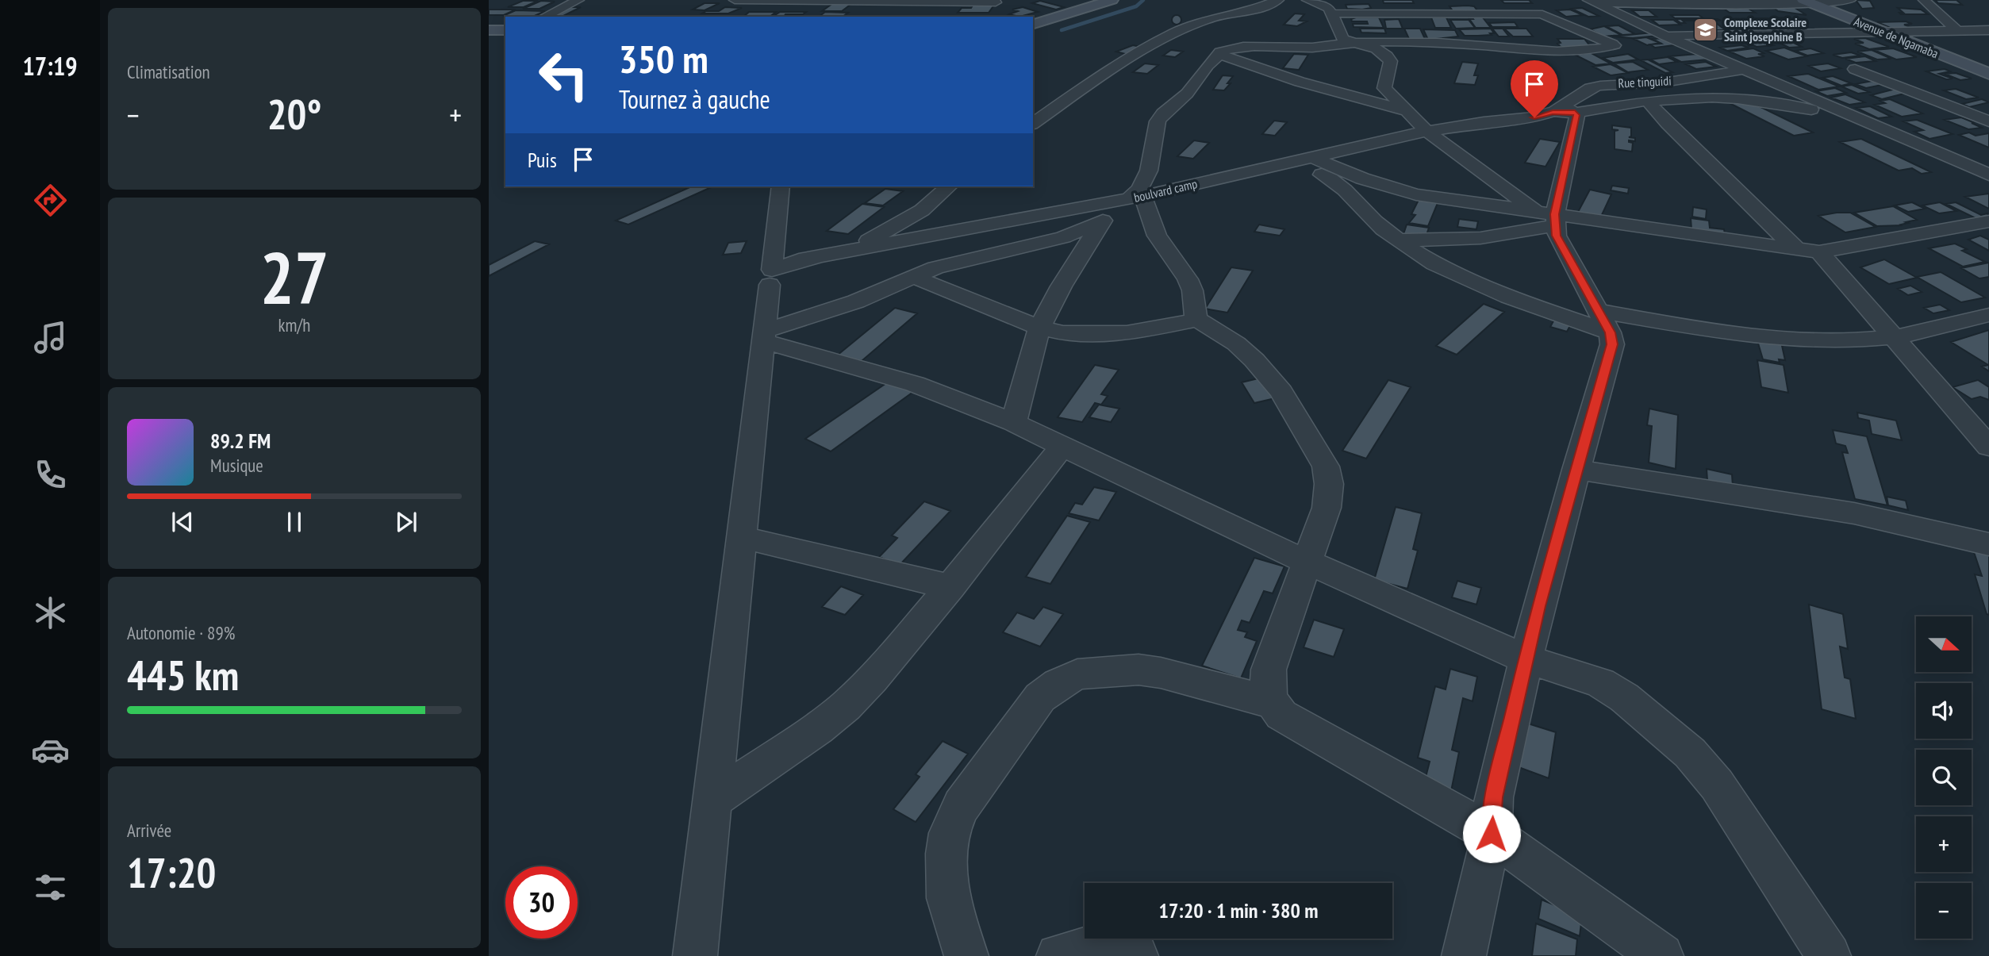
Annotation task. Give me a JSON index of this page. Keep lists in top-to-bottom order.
{
  "streets": {
    "main road": ["Avenue de Ngamaba"],
    "street": ["Rue tinguidi", "boulvard camp"]
  },
  "crossings": [
    ["Rue tinguidi", "boulvard camp"]
  ],
  "places": {
    "school or university": ["Complexe Scolaire Saint josephine B"]
  },
  "north": "right",
  "page": {
    "tabs": "17:19",
    "tile": [
      "Climatisation",
      ["27", "km/h"],
      ["Autonomie · 89%", "445 km"],
      ["Arrivée", "17:20"]
    ],
    "turn": ["350 m", "Tournez à gauche"],
    "heat": ["−", "20°", "+"],
    "then": "Puis",
    "song": ["89.2 FM", "Musique"],
    "map_buttons": ["+", "−"],
    "limit": "30",
    "trip": "17:20 · 1 min · 380 m"
  }
}
